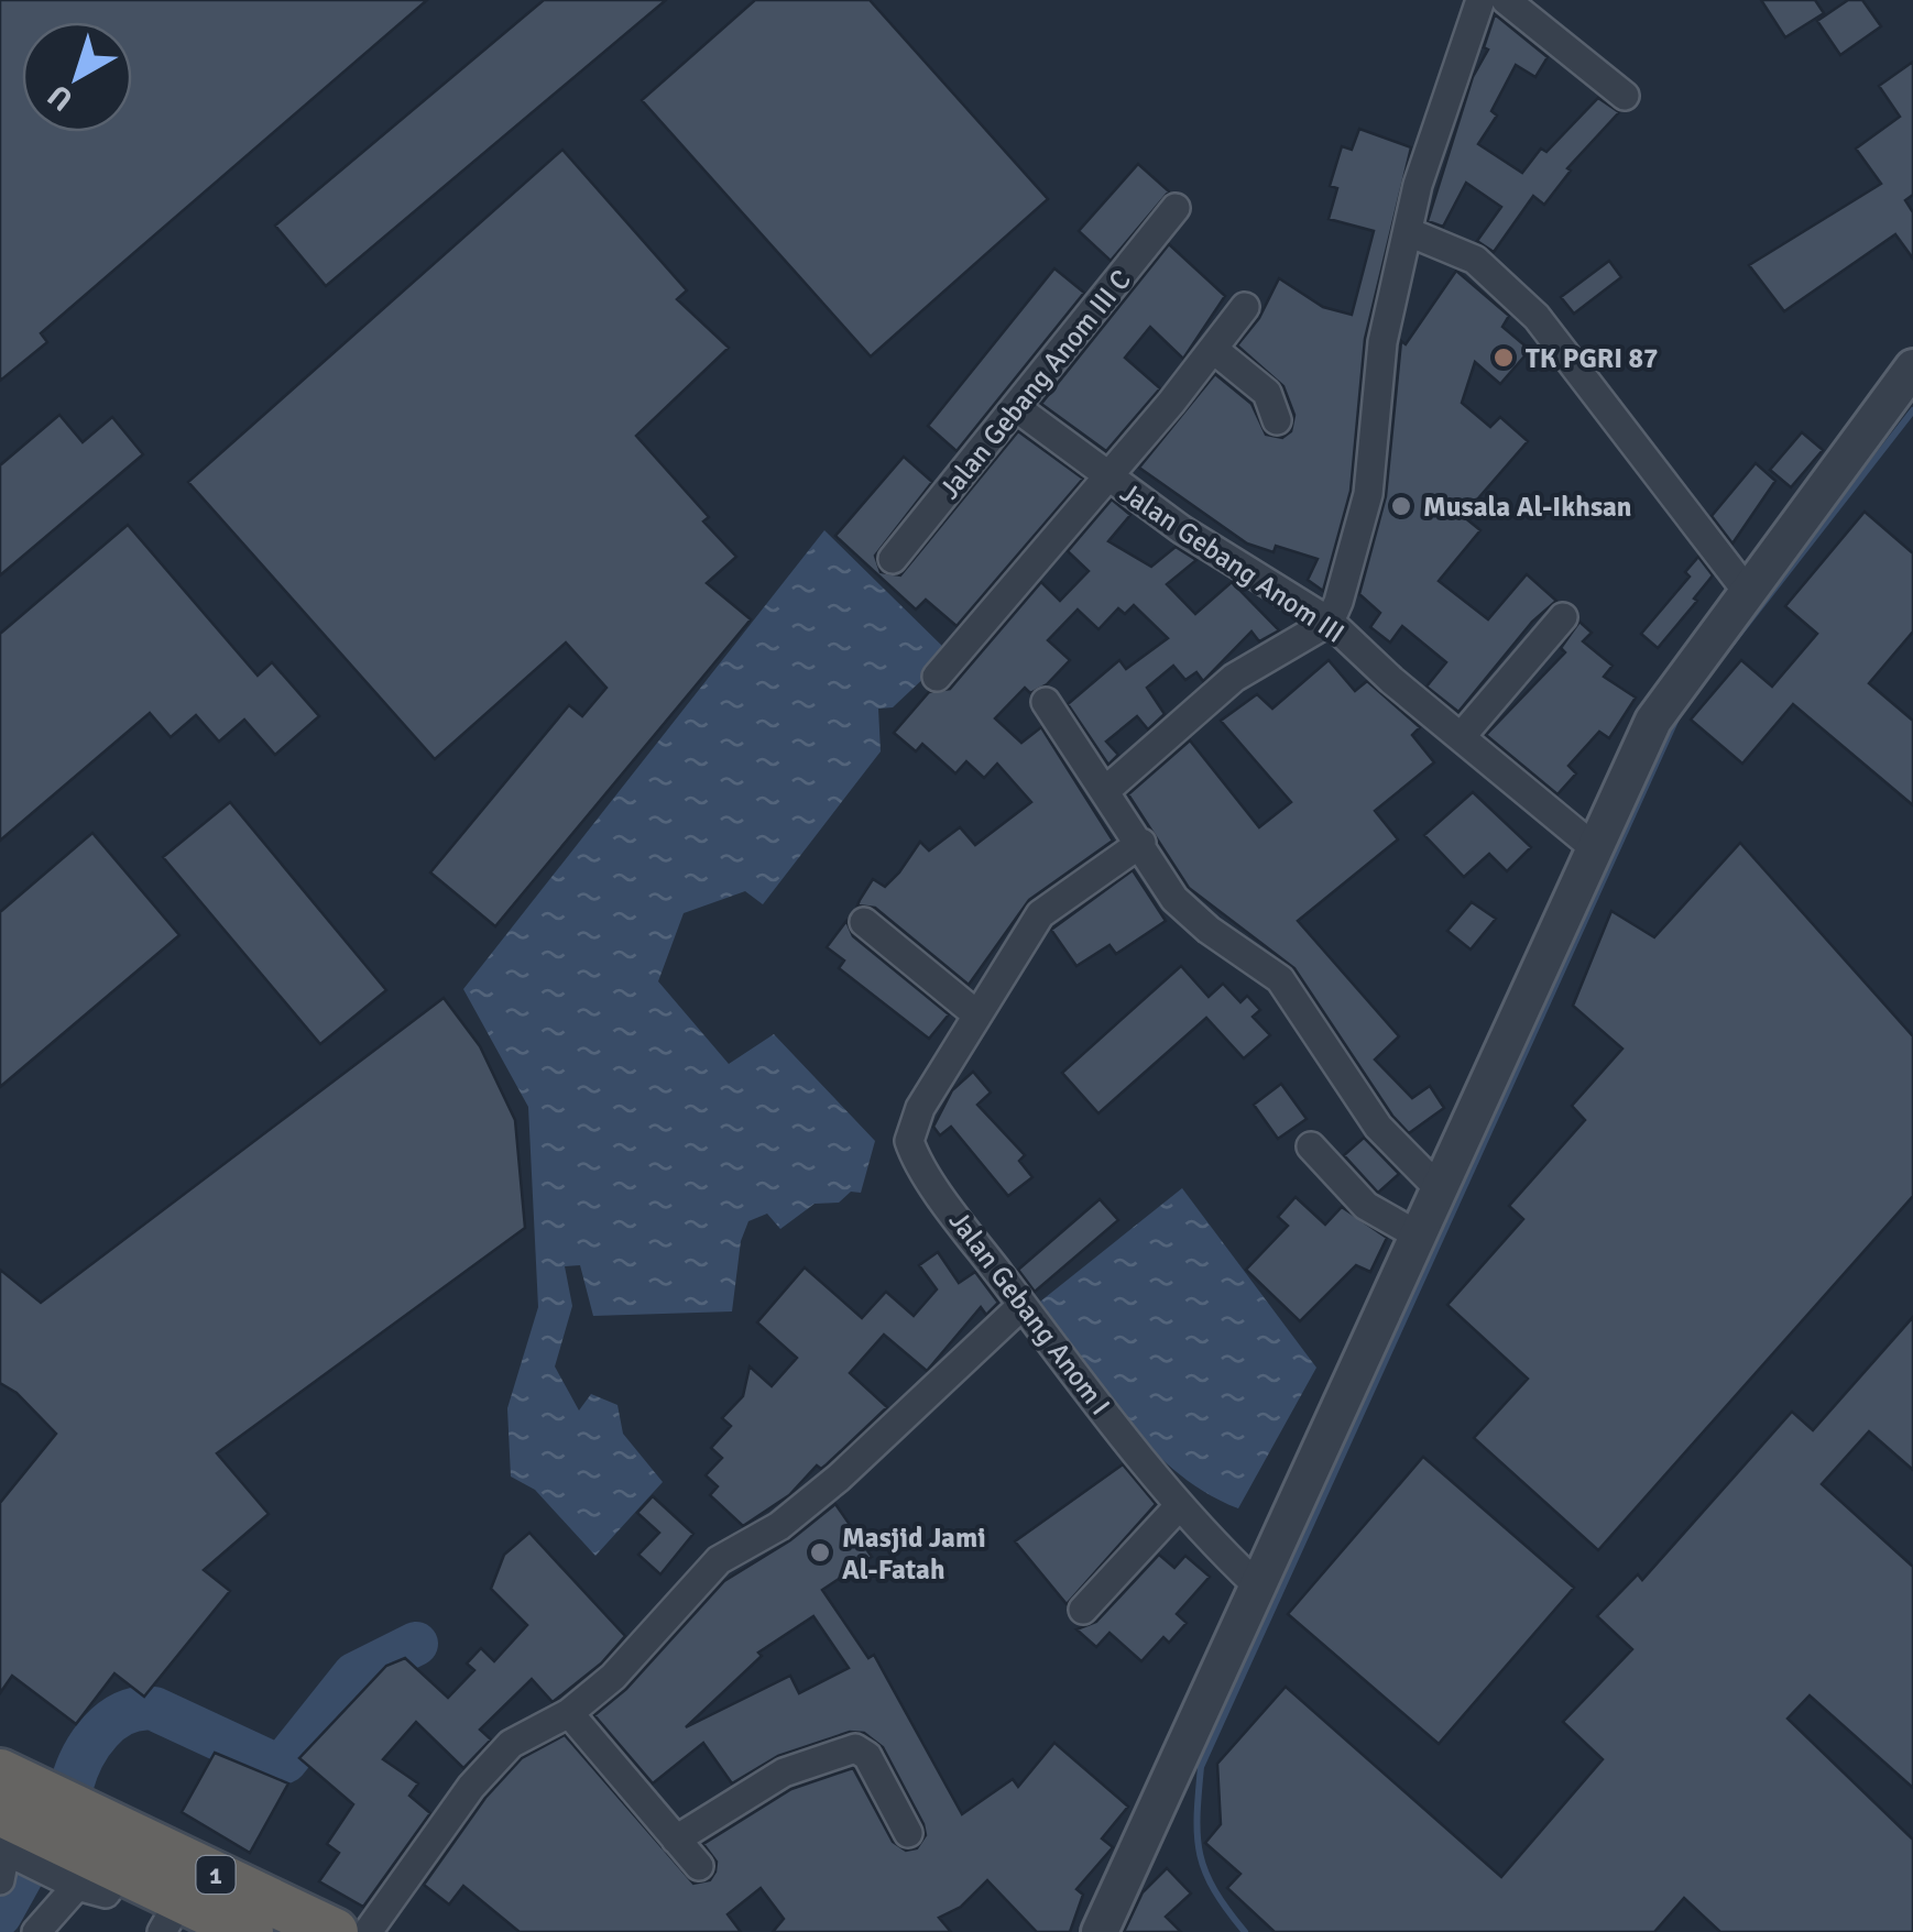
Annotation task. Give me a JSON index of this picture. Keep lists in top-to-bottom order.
{
  "streets": {
    "highway": ["1"],
    "street": ["Jalan Gebang Anom III C", "Jalan Gebang Anom III", "Jalan Gebang Anom I"]
  },
  "crossings": [
    ["Jalan Gebang Anom III C", "Jalan Gebang Anom III"]
  ],
  "places": ["TK PGRI 87", "Musala Al-Ikhsan", "Masjid Jami Al-Fatah"],
  "north": "bottom left"
}
